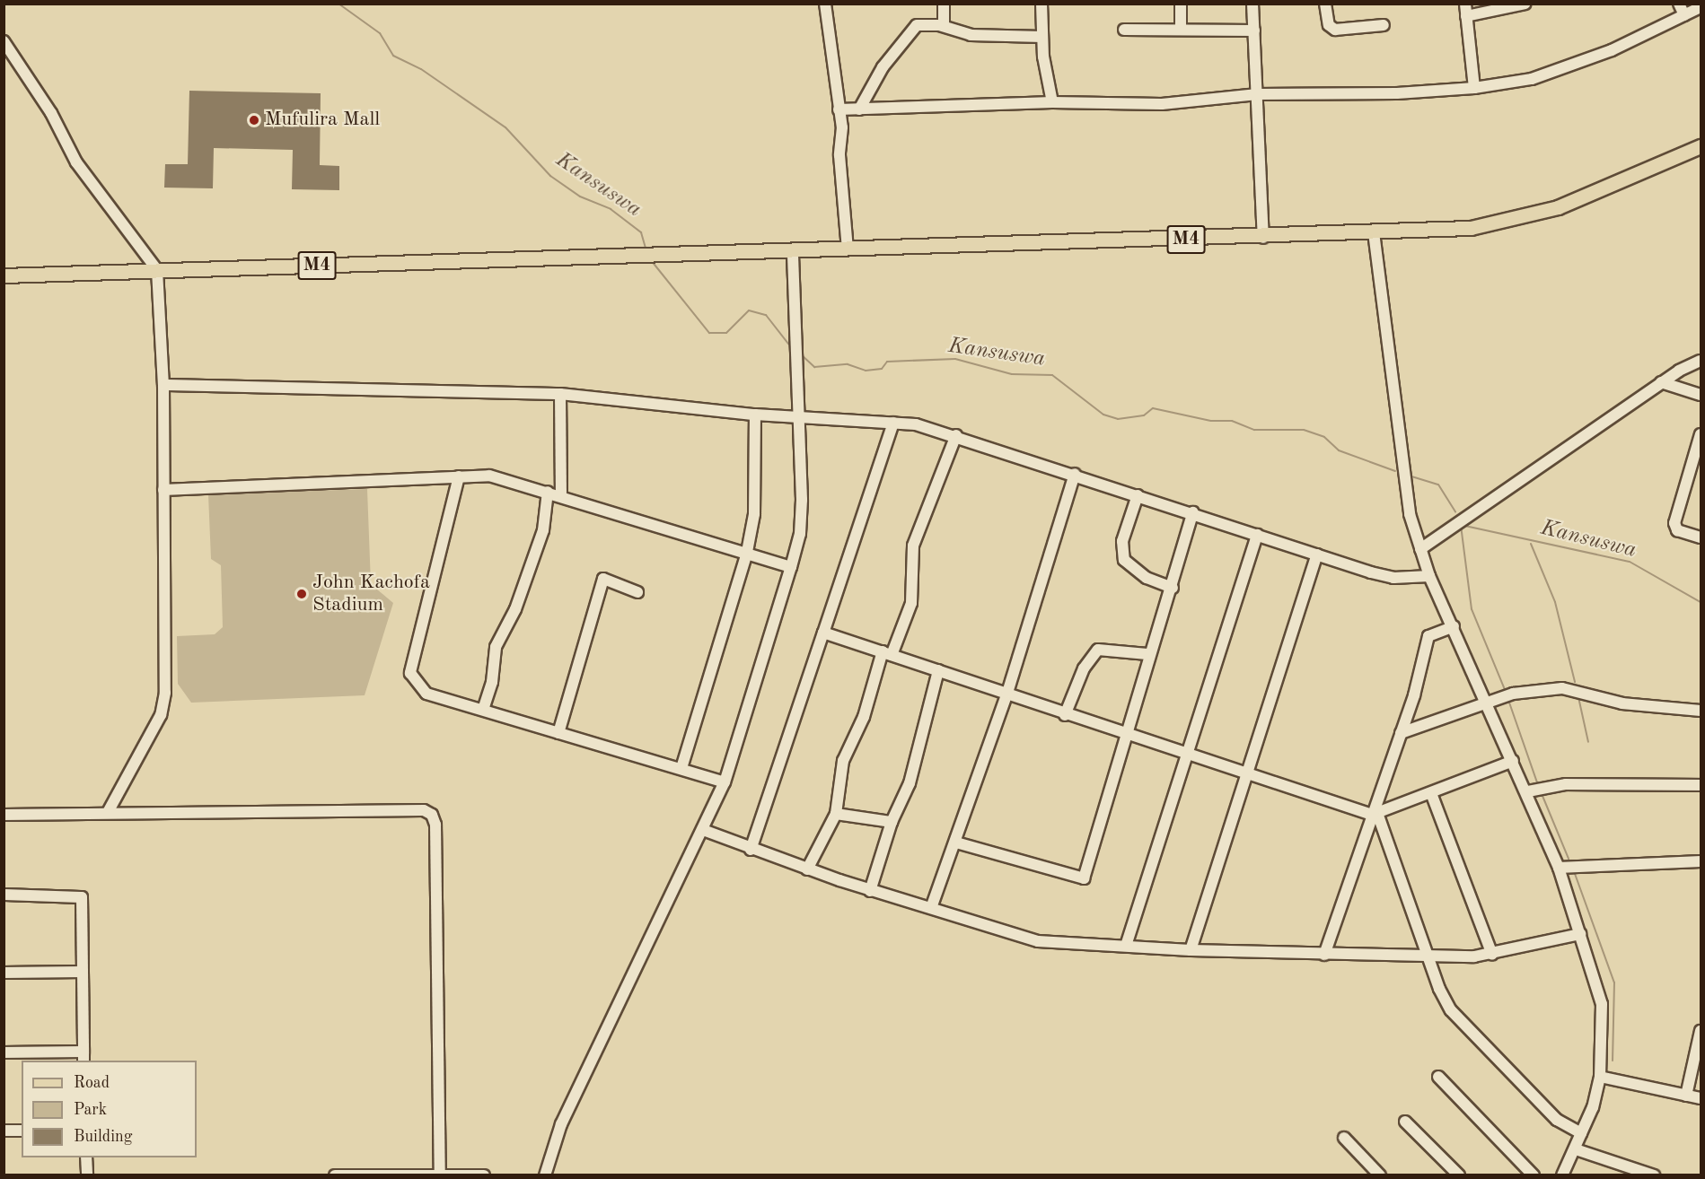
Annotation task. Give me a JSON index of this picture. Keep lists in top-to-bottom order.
{
  "streets": {
    "main road": ["M4"]
  },
  "water": ["Kansuswa"],
  "places": ["Mufulira Mall", "John Kachofa Stadium"],
  "legend": ["Road", "Park", "Building"]
}
